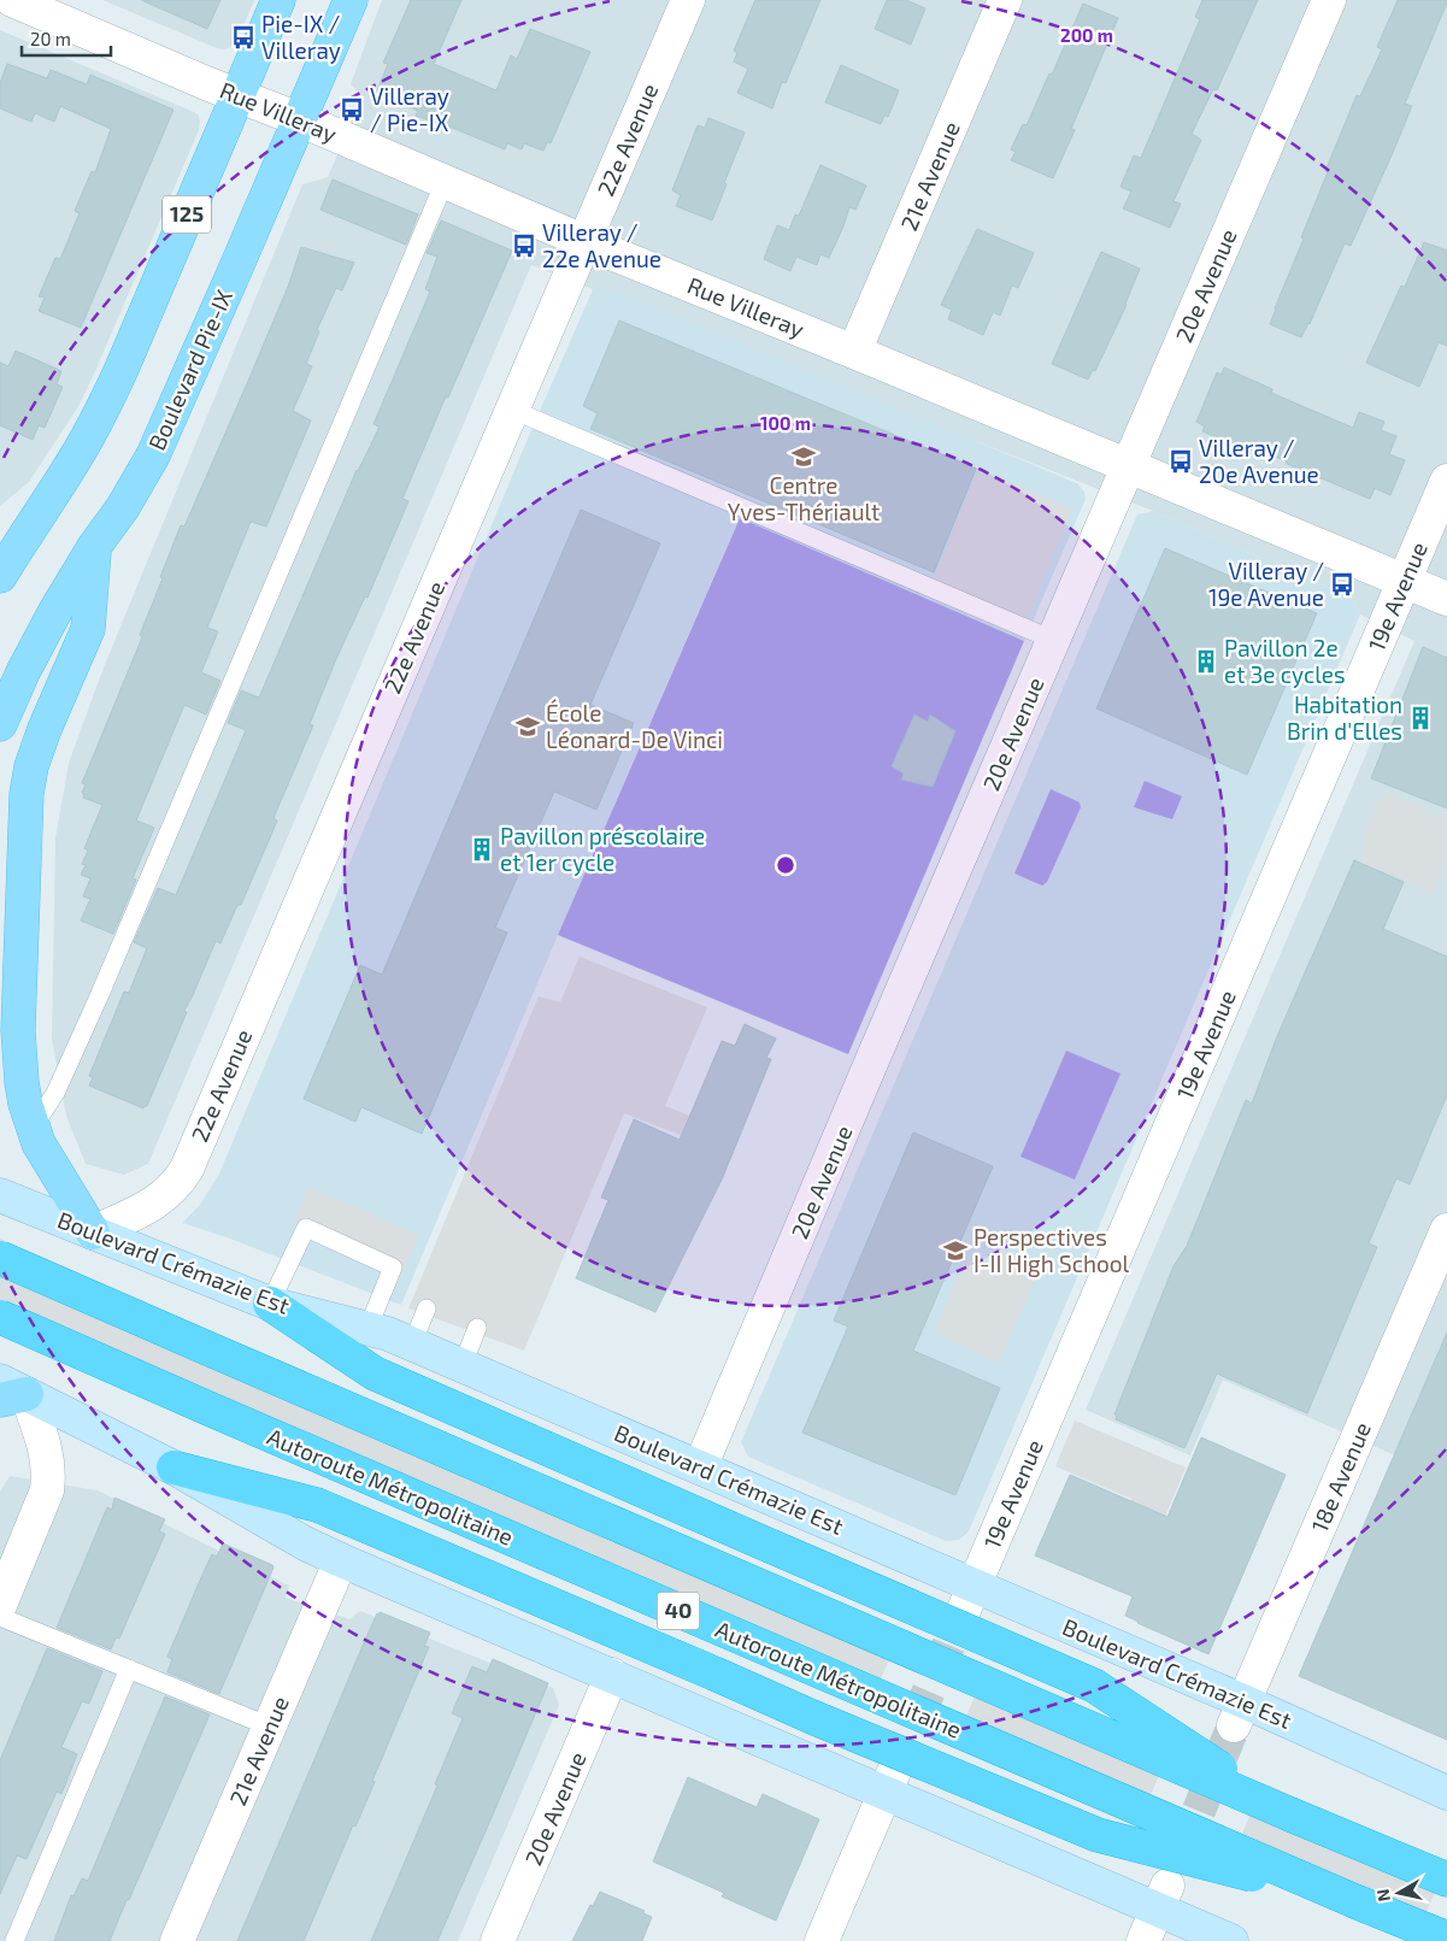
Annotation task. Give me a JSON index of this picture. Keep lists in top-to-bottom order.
{
  "streets": {
    "highway": ["Autoroute Métropolitaine", "40"],
    "main road": ["125", "Boulevard Pie-IX", "Boulevard Crémazie Est"],
    "street": [
      "Rue Villeray",
      "22e Avenue",
      "21e Avenue",
      "20e Avenue",
      "19e Avenue",
      "18e Avenue"
    ]
  },
  "crossings": [
    ["Rue Villeray", "22e Avenue"],
    ["Rue Villeray", "21e Avenue"],
    ["Rue Villeray", "125"],
    ["Rue Villeray", "20e Avenue"],
    ["Rue Villeray", "Boulevard Pie-IX"],
    ["Rue Villeray", "19e Avenue"],
    ["22e Avenue", "Boulevard Crémazie Est"],
    ["20e Avenue", "Boulevard Crémazie Est"],
    ["19e Avenue", "Boulevard Crémazie Est"],
    ["Boulevard Crémazie Est", "18e Avenue"]
  ],
  "places": {
    "bus stop": [
      "Pie-IX / Villeray",
      "Villeray / Pie-IX",
      "Villeray / 22e Avenue",
      "Villeray / 20e Avenue",
      "Villeray / 19e Avenue"
    ],
    "school or university": ["Centre Yves-Thériault", "École Léonard-De Vinci", "Perspectives I-II High School"],
    "building": ["Pavillon 2e et 3e cycles", "Habitation Brin d'Elles", "Pavillon préscolaire et 1er cycle"]
  },
  "scale_bar": "20 m",
  "north": "left",
  "rings": ["200 m", "100 m"]
}
